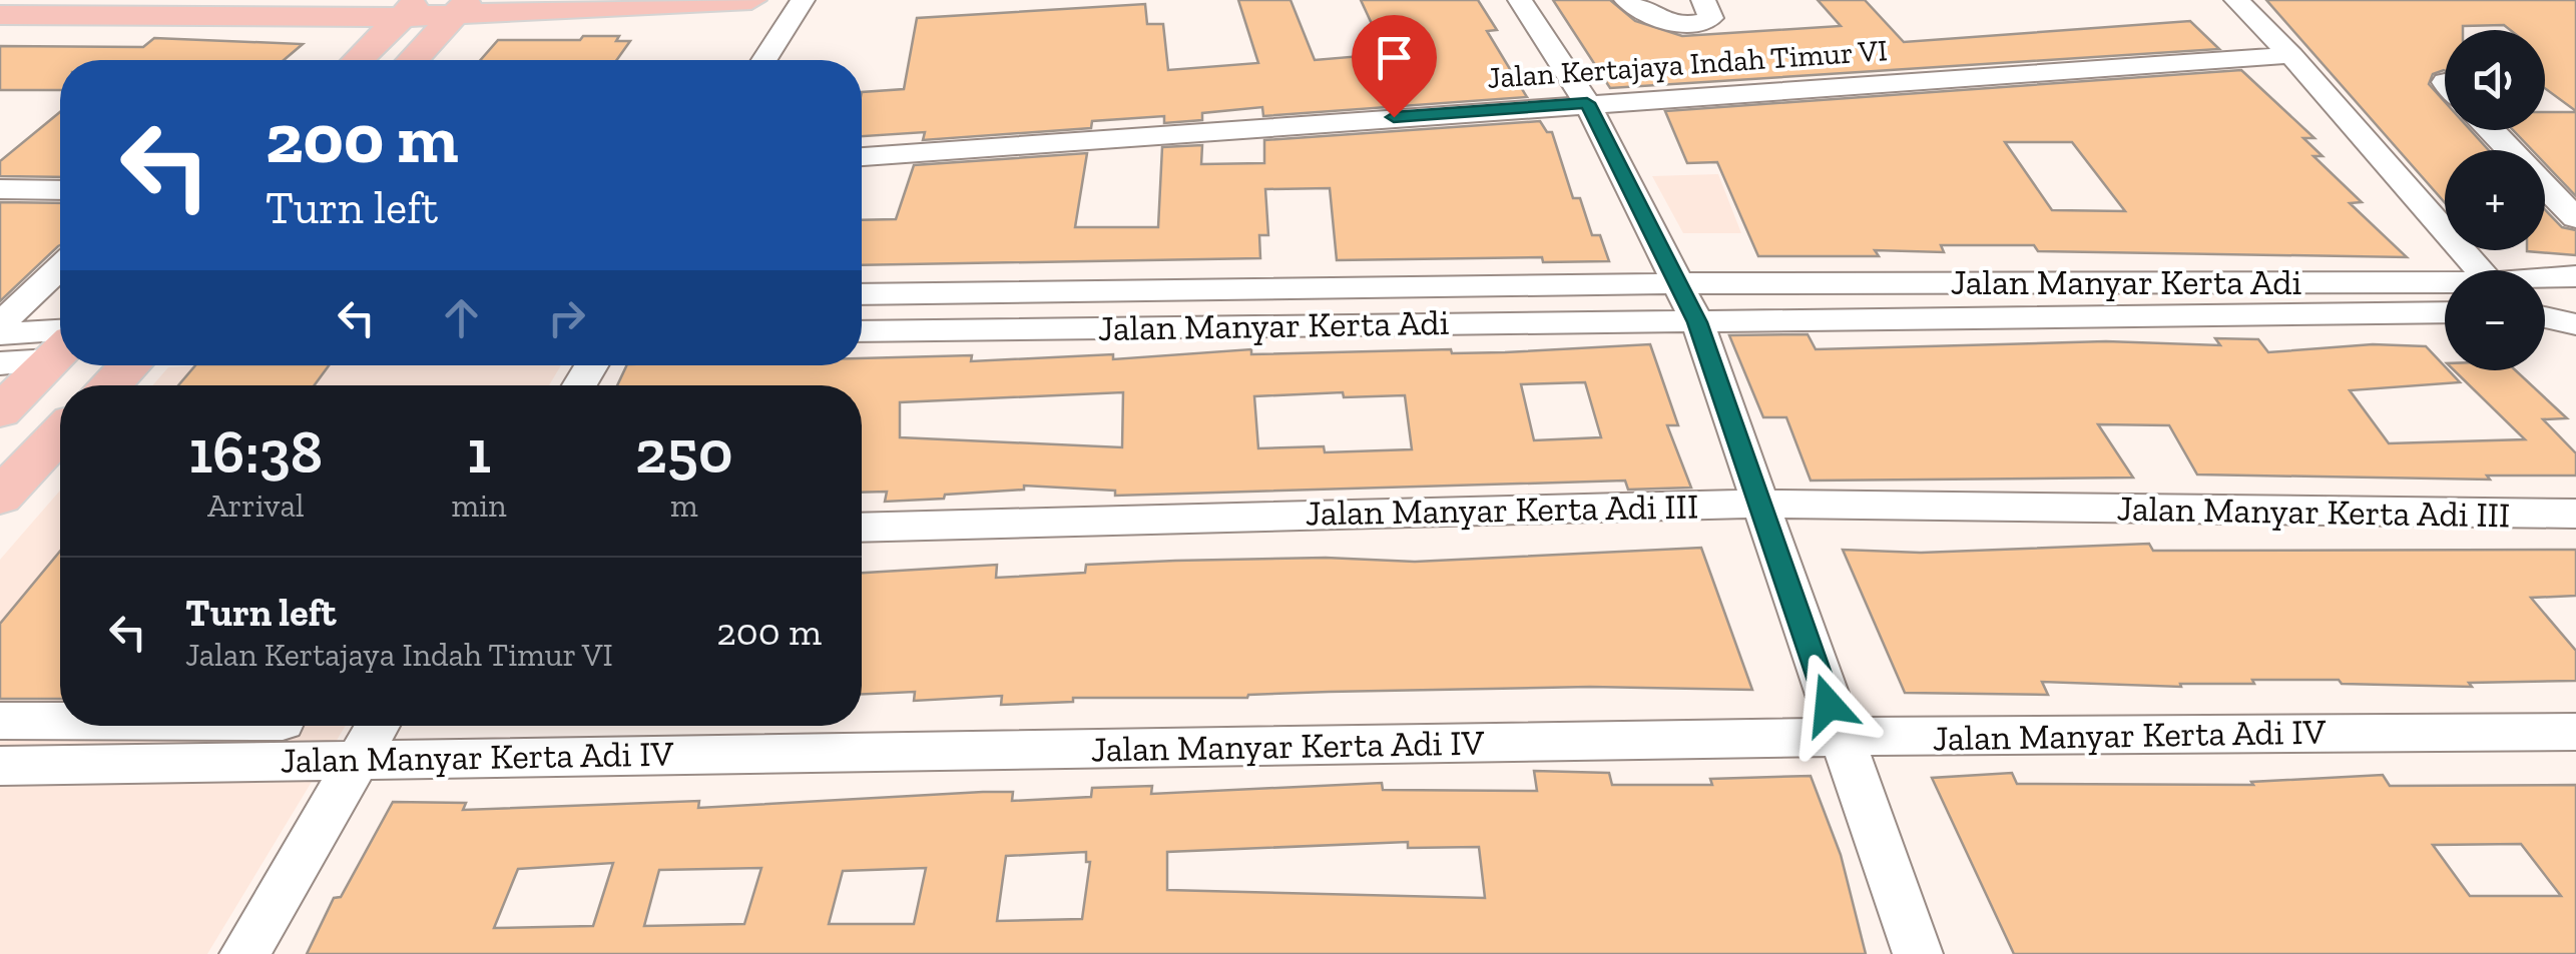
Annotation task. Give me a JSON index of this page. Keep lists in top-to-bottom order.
{
  "streets": {
    "street": [
      "Jalan Kertajaya Indah Timur VI",
      "Jalan Manyar Kerta Adi",
      "Jalan Manyar Kerta Adi III",
      "Jalan Manyar Kerta Adi IV"
    ]
  },
  "page": {
    "map_buttons": ["+", "−"],
    "turn": ["200 m", "Turn left"],
    "eta": [
      "16:38",
      "Arrival",
      "1",
      "min",
      "250",
      "m"
    ],
    "list": [
      {
        "name": "Turn left",
        "note": "Jalan Kertajaya Indah Timur VI",
        "value": "200 m"
      }
    ]
  }
}
